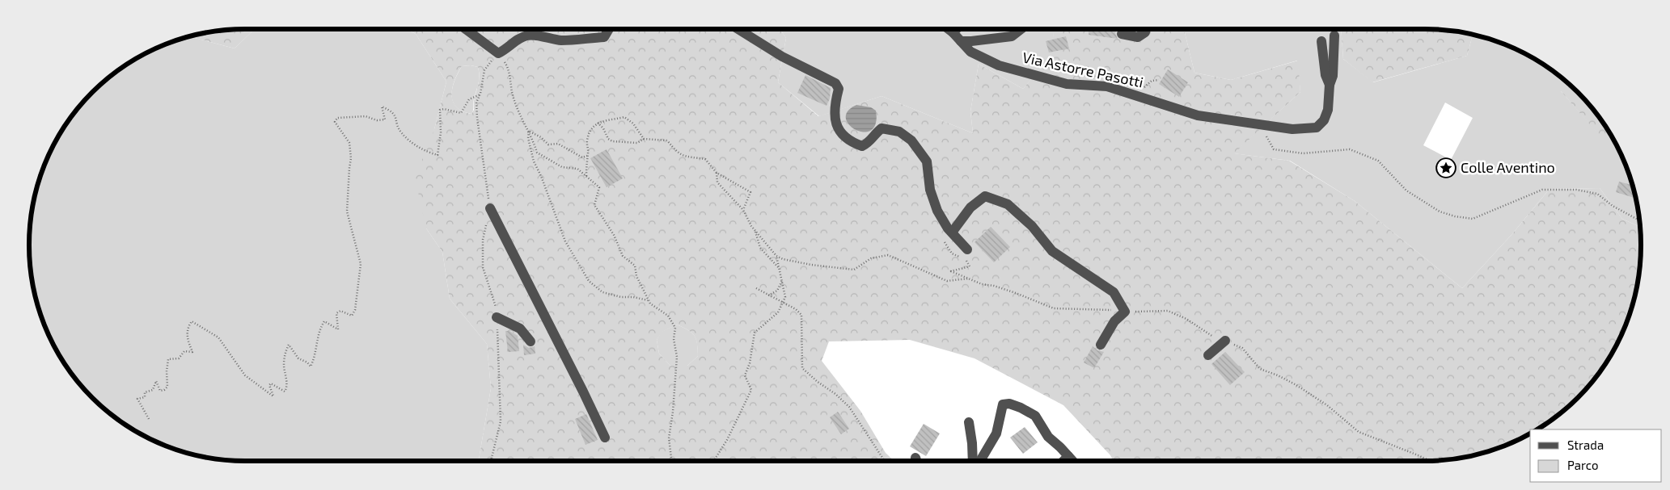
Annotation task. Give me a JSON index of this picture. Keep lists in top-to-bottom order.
{
  "streets": {
    "street": ["Via Astorre Pasotti"]
  },
  "places": {
    "place": ["Colle Aventino"]
  },
  "legend": ["Strada", "Parco"]
}
